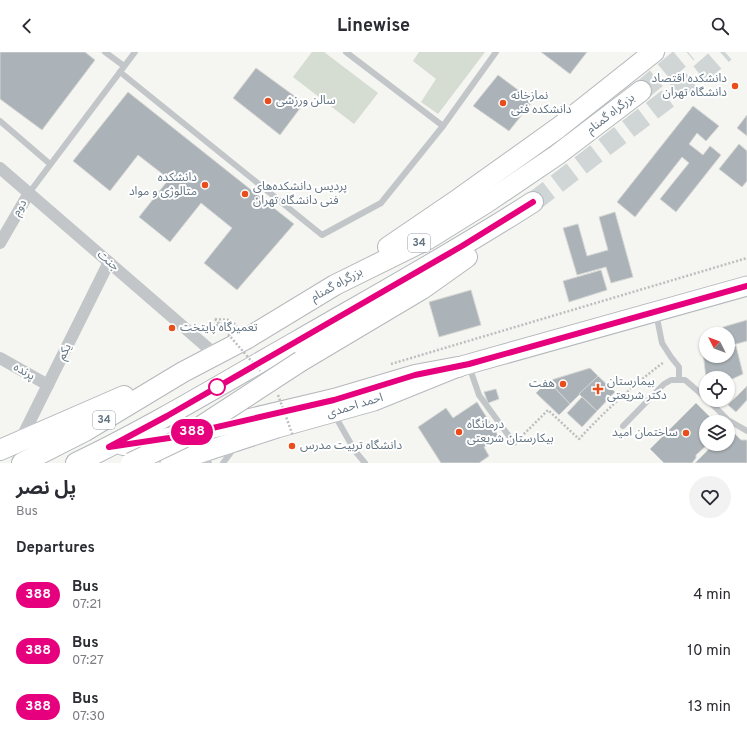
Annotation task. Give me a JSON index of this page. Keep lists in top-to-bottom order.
{
  "streets": {
    "highway": ["بزرگراه گمنام", "34"],
    "main road": ["احمد احمدی"],
    "street": [
      "دوم",
      "جنت",
      "یکم",
      "پرنده"
    ]
  },
  "crossings": [
    ["بزرگراه گمنام", "جنت"],
    ["دوم", "جنت"],
    ["جنت", "یکم"],
    ["یکم", "پرنده"]
  ],
  "places": {
    "other": [
      "دانشکده اقتصاد دانشگاه تهران",
      "سالن ورزشی",
      "نمازخانه دانشکده فنی",
      "دانشکده متالوژی و مواد",
      "پردیس دانشکده‌های فنی دانشگاه تهران",
      "تعمیرگاه پایتخت",
      "هفت",
      "درمانگاه بیکارستان شریعتی",
      "ساختمان امید",
      "دانشگاه تربیت مدرس"
    ],
    "health": ["بیمارستان دکتر شریعتی"]
  },
  "lines": ["bus line 388"],
  "north": "top left",
  "page": {
    "header": "Linewise",
    "on_map": "388",
    "heading": [
      ["پل نصر", "Bus"],
      "Departures"
    ],
    "list": [
      {
        "mark": "388",
        "name": "Bus",
        "note": "07:21",
        "value": "4 min"
      },
      {
        "mark": "388",
        "name": "Bus",
        "note": "07:27",
        "value": "10 min"
      },
      {
        "mark": "388",
        "name": "Bus",
        "note": "07:30",
        "value": "13 min"
      }
    ]
  }
}
